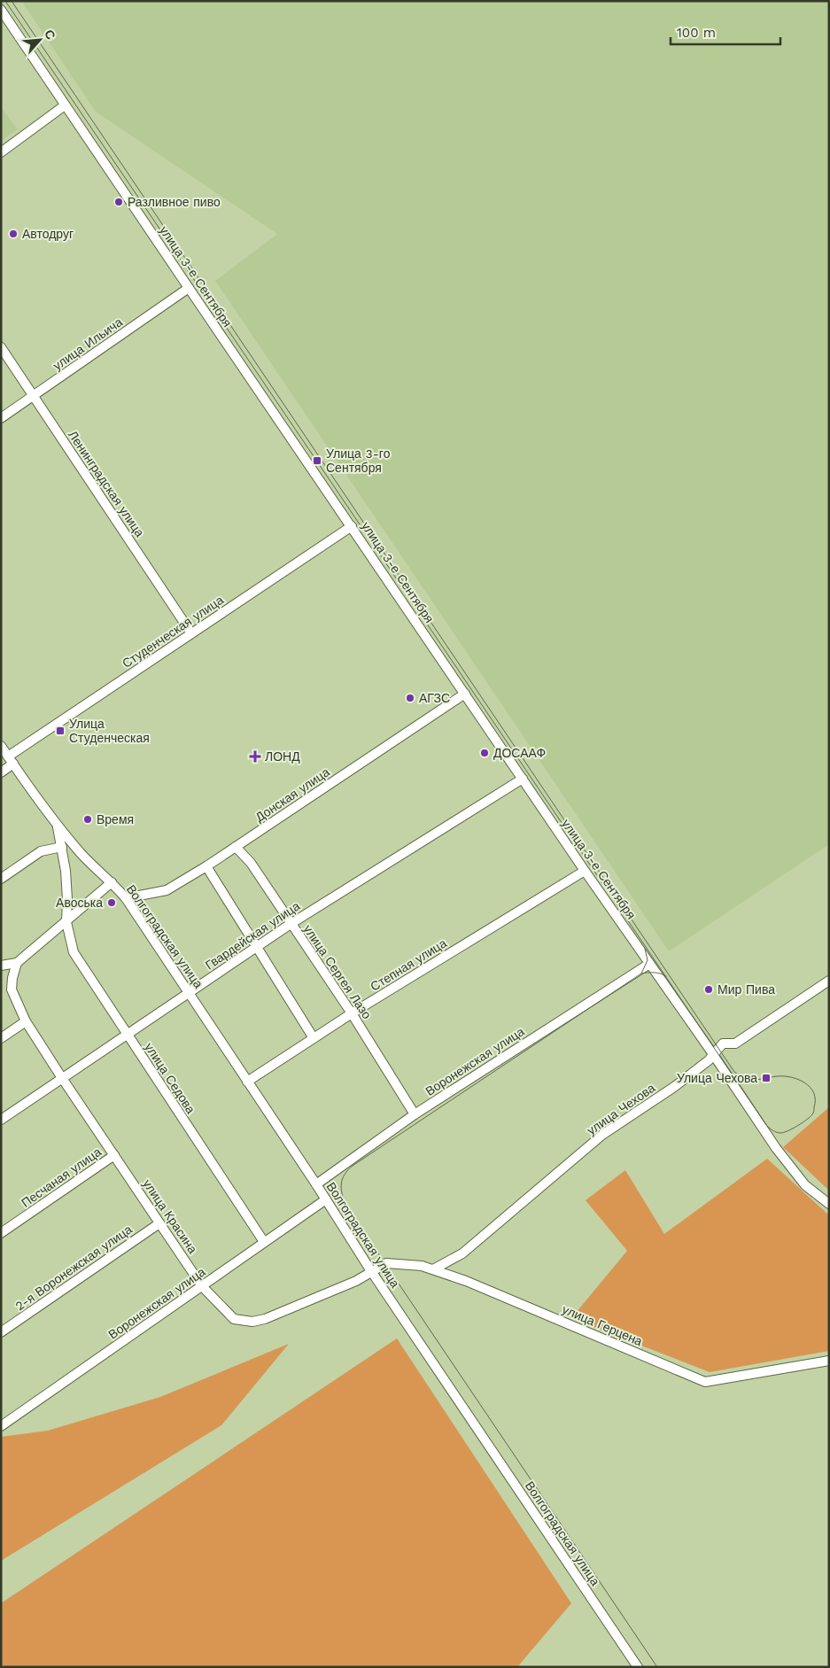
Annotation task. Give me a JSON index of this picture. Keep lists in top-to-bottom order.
{
  "streets": {
    "street": [
      "улица 3-е Сентября",
      "улица Ильича",
      "Ленинградская улица",
      "Студенческая улица",
      "Донская улица",
      "Гвардейская улица",
      "Волгоградская улица",
      "Степная улица",
      "улица Сергея Лазо",
      "Воронежская улица",
      "улица Седова",
      "улица Чехова",
      "Песчаная улица",
      "улица Красина",
      "2-я Воронежская улица",
      "улица Герцена"
    ]
  },
  "crossings": [
    ["улица 3-е Сентября", "улица Ильича"],
    ["улица 3-е Сентября", "Студенческая улица"],
    ["улица 3-е Сентября", "Донская улица"],
    ["улица 3-е Сентября", "Гвардейская улица"],
    ["улица 3-е Сентября", "Степная улица"],
    ["улица 3-е Сентября", "Воронежская улица"],
    ["улица 3-е Сентября", "улица Чехова"],
    ["улица Ильича", "Ленинградская улица"],
    ["Ленинградская улица", "Студенческая улица"],
    ["Студенческая улица", "Волгоградская улица"],
    ["Донская улица", "Волгоградская улица"],
    ["Донская улица", "улица Сергея Лазо"],
    ["Гвардейская улица", "Волгоградская улица"],
    ["Гвардейская улица", "улица Сергея Лазо"],
    ["Гвардейская улица", "улица Седова"],
    ["Гвардейская улица", "улица Красина"],
    ["Волгоградская улица", "Степная улица"],
    ["Волгоградская улица", "Воронежская улица"],
    ["Волгоградская улица", "улица Седова"],
    ["Волгоградская улица", "улица Красина"],
    ["Волгоградская улица", "улица Герцена"],
    ["Степная улица", "улица Сергея Лазо"],
    ["улица Сергея Лазо", "Воронежская улица"],
    ["Воронежская улица", "улица Седова"],
    ["Воронежская улица", "улица Красина"],
    ["улица Чехова", "улица Герцена"],
    ["Песчаная улица", "улица Красина"],
    ["улица Красина", "2-я Воронежская улица"],
    ["улица Красина", "улица Герцена"]
  ],
  "places": {
    "other": [
      "Разливное пиво",
      "Автодруг",
      "АГЗС",
      "ДОСААФ",
      "Время",
      "Авоська",
      "Мир Пива"
    ],
    "transit": ["Улица 3-го Сентября", "Улица Студенческая", "Улица Чехова"],
    "health": ["ЛОНД"]
  },
  "scale_bar": "100 m",
  "north": "top right"
}
